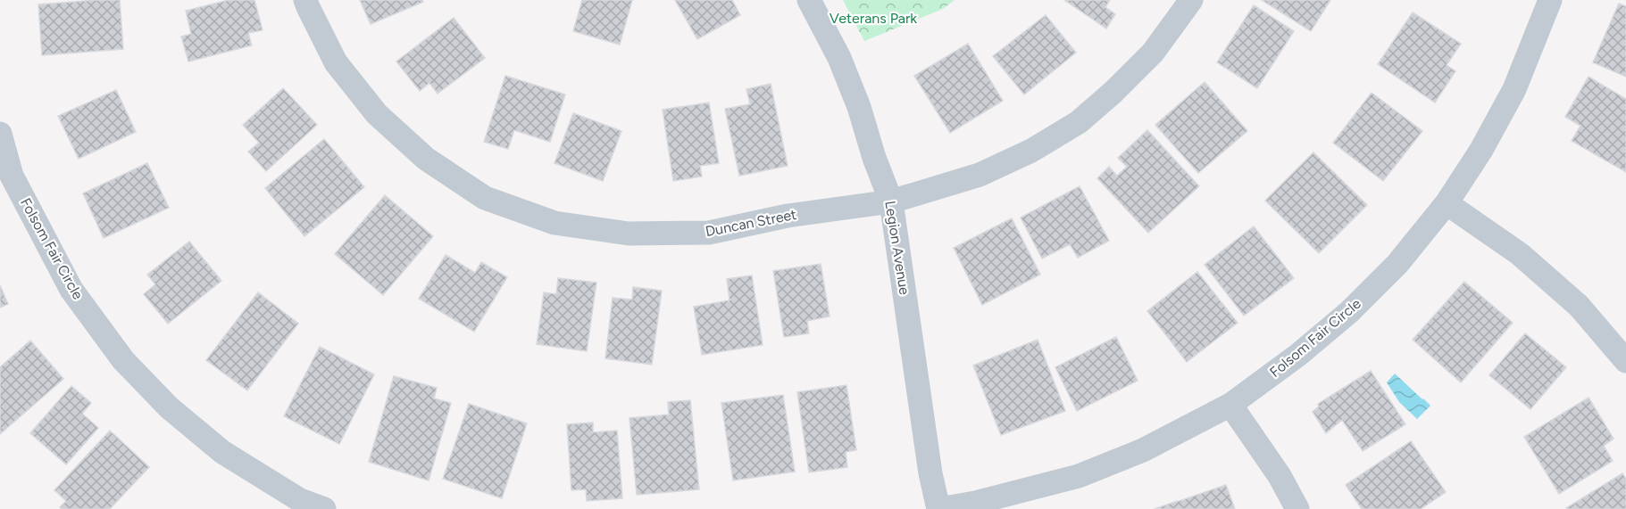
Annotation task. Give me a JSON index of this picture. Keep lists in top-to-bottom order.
{
  "streets": {
    "street": ["Duncan Street", "Legion Avenue", "Folsom Fair Circle"]
  },
  "crossings": [
    ["Duncan Street", "Legion Avenue"],
    ["Legion Avenue", "Folsom Fair Circle"]
  ],
  "parks": ["Veterans Park"]
}
